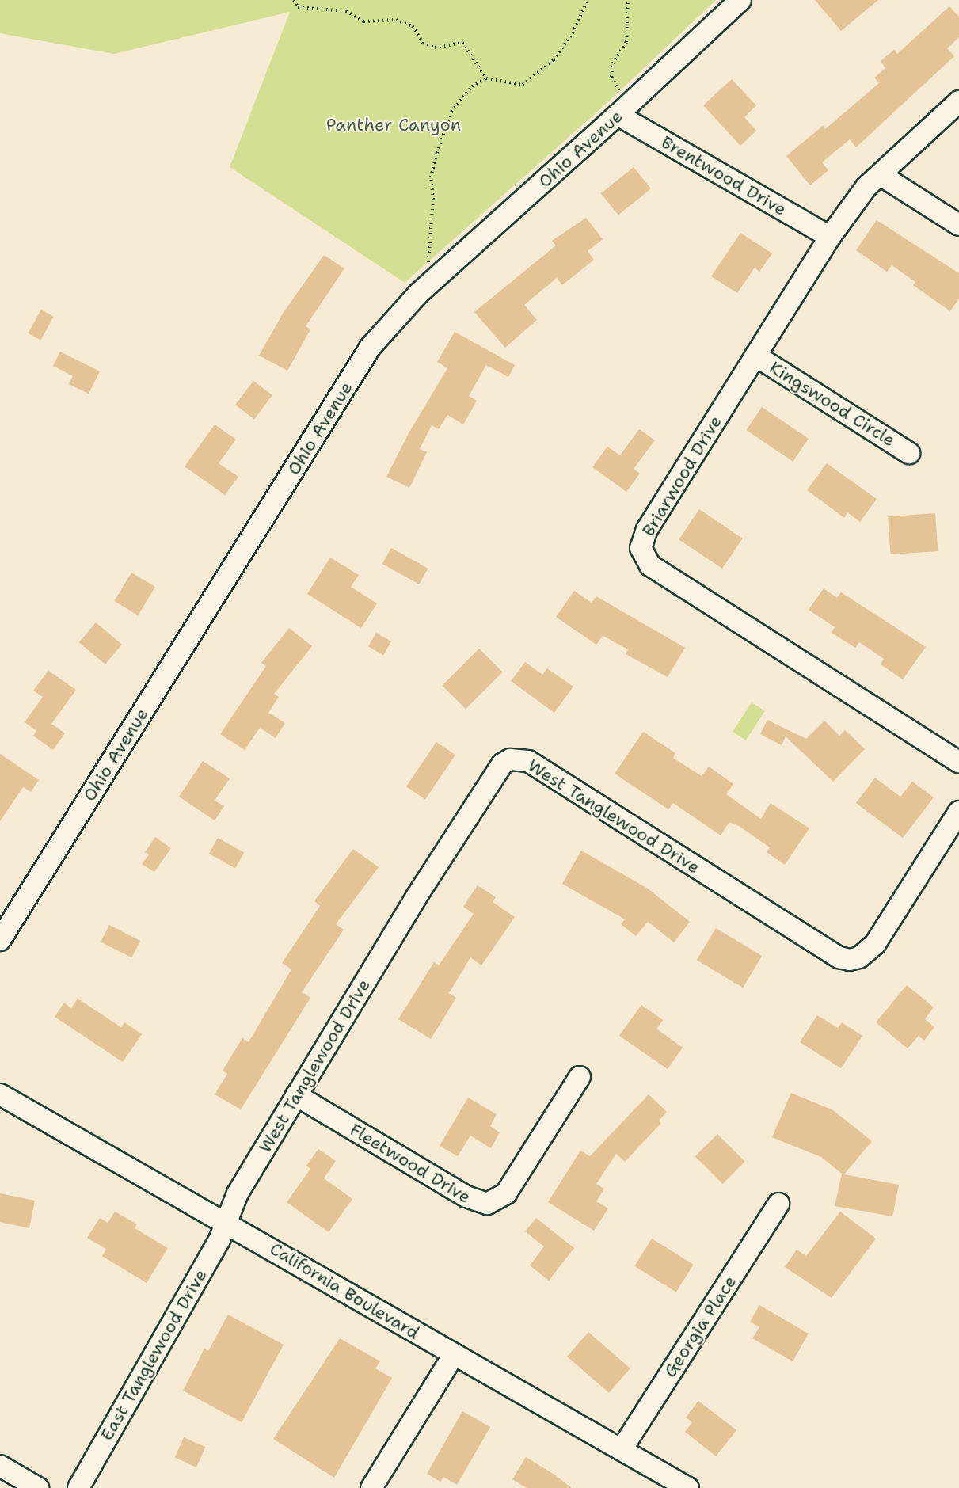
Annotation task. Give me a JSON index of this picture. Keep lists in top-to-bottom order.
{
  "streets": {
    "street": [
      "Ohio Avenue",
      "Brentwood Drive",
      "Kingswood Circle",
      "Briarwood Drive",
      "West Tanglewood Drive",
      "Fleetwood Drive",
      "California Boulevard",
      "Georgia Place",
      "East Tanglewood Drive"
    ]
  },
  "crossings": [
    ["Ohio Avenue", "Brentwood Drive"],
    ["Brentwood Drive", "Briarwood Drive"],
    ["Kingswood Circle", "Briarwood Drive"],
    ["West Tanglewood Drive", "Fleetwood Drive"],
    ["West Tanglewood Drive", "California Boulevard"],
    ["West Tanglewood Drive", "East Tanglewood Drive"],
    ["California Boulevard", "Georgia Place"],
    ["California Boulevard", "East Tanglewood Drive"]
  ],
  "parks": ["Panther Canyon"]
}
